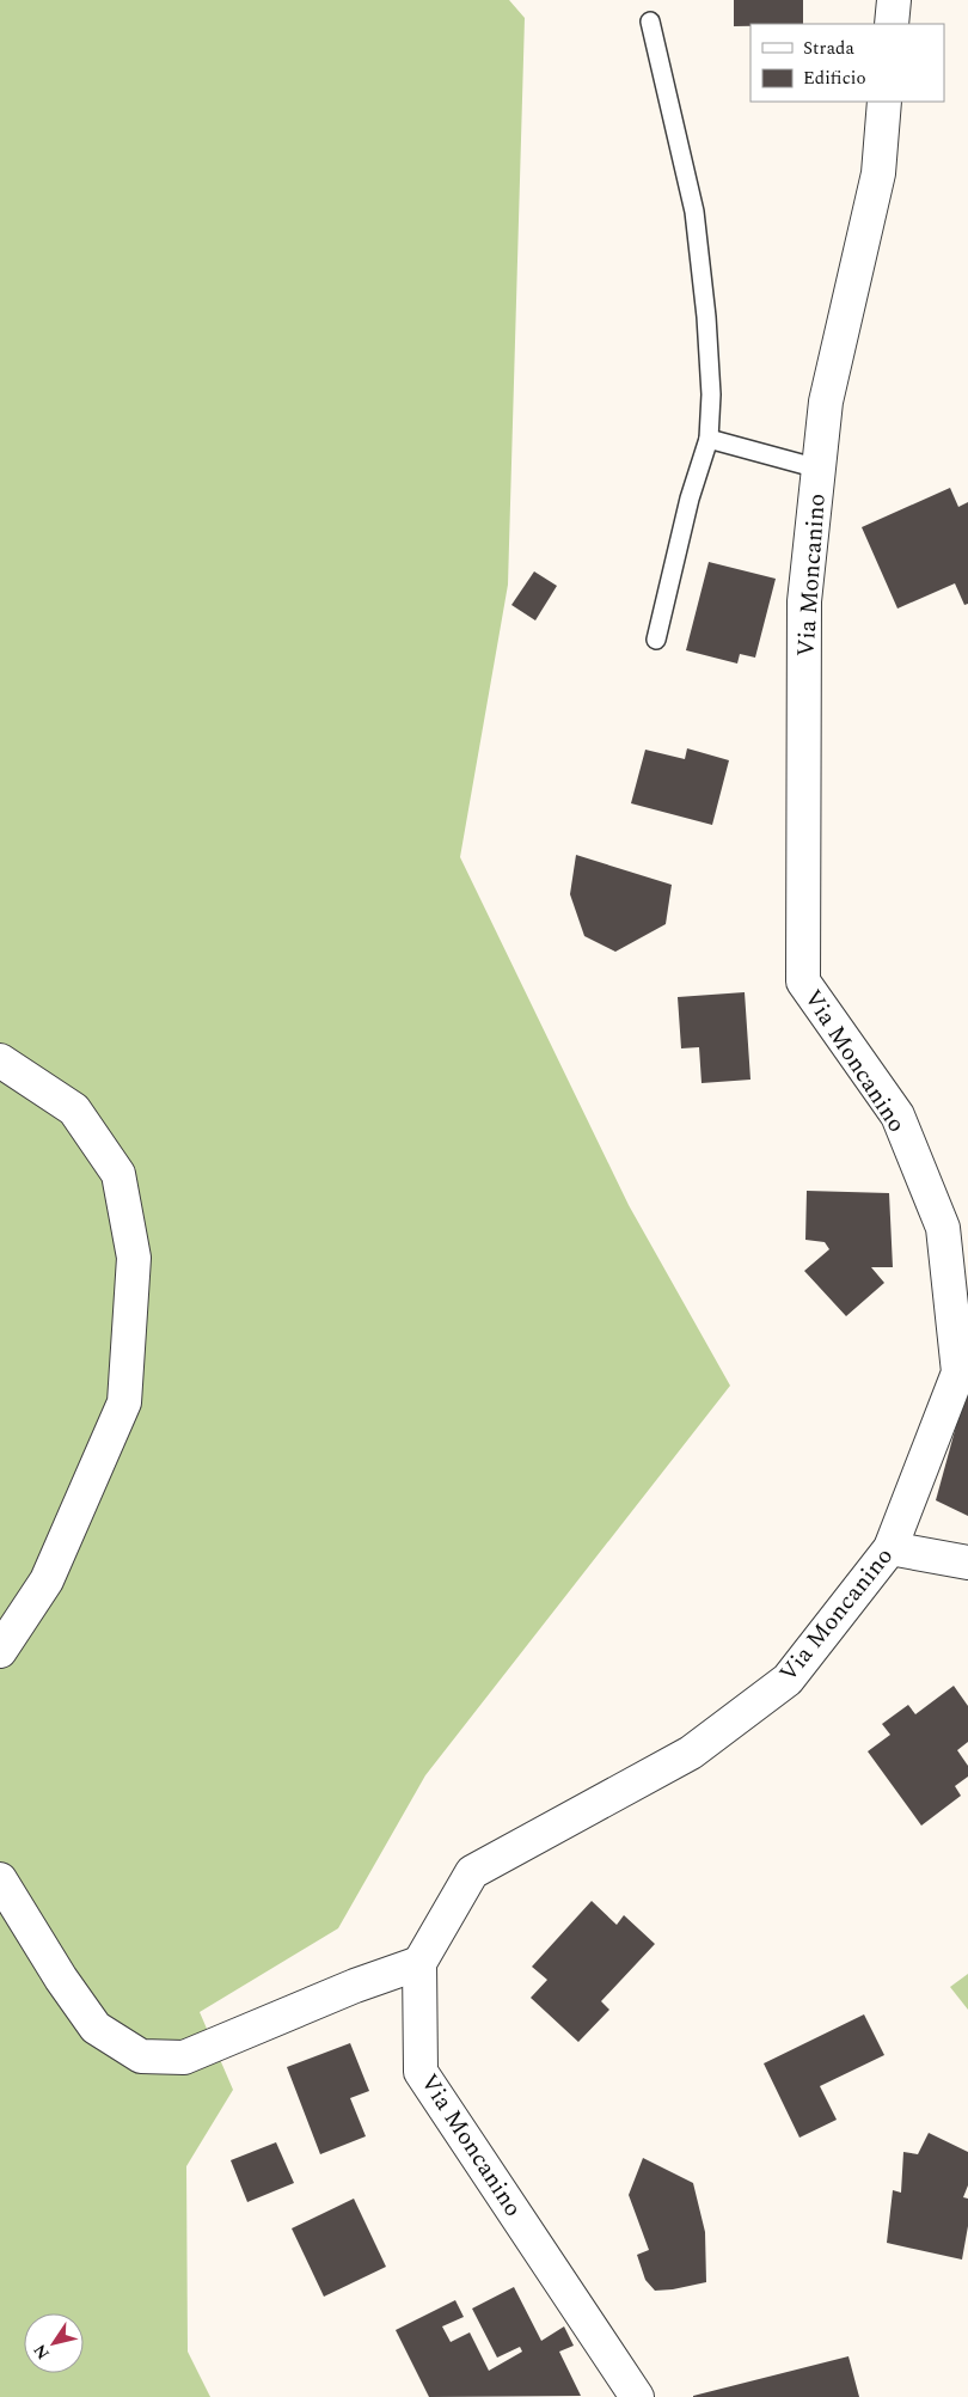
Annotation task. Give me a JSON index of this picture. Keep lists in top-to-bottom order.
{
  "streets": {
    "street": ["Via Moncanino"]
  },
  "legend": ["Strada", "Edificio"],
  "north": "bottom left"
}
